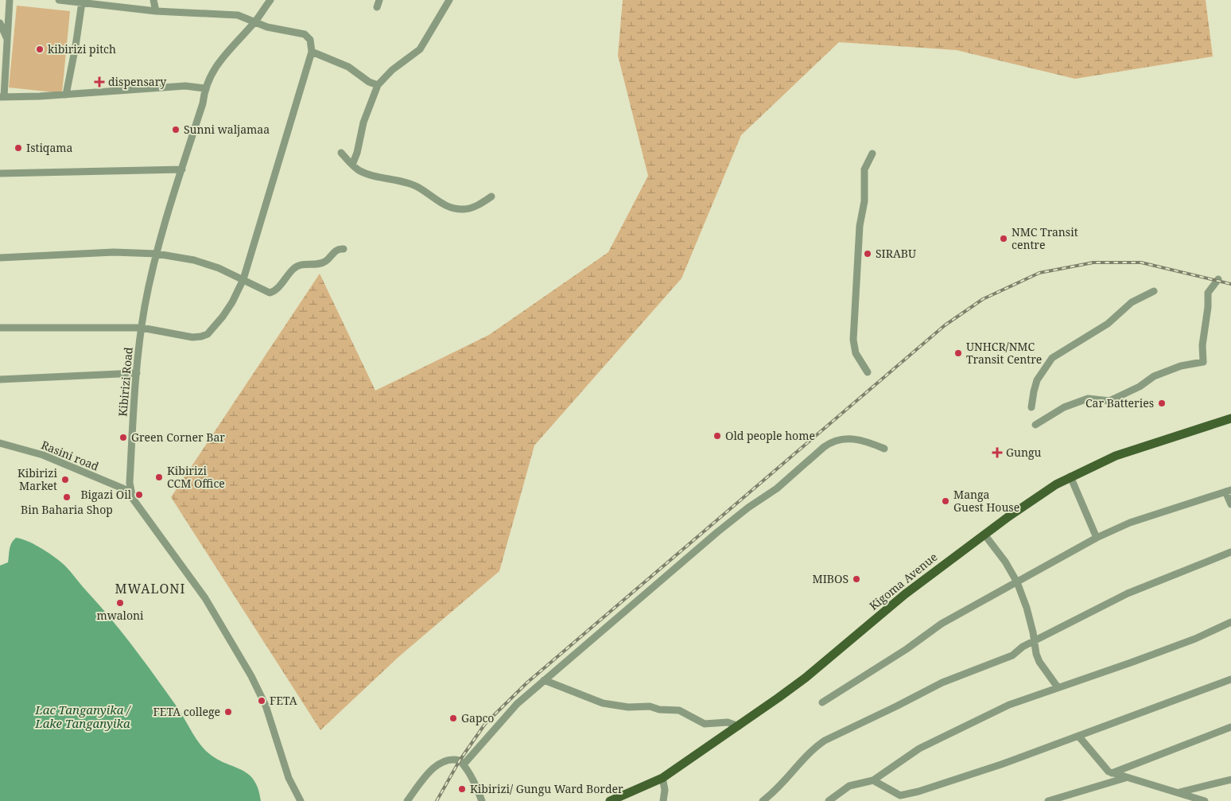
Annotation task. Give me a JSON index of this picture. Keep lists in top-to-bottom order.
{
  "streets": {
    "main road": ["Kigoma Avenue"],
    "street": ["Kibirizi Road", "Rasini road"]
  },
  "crossings": [
    ["Kibirizi Road", "Rasini road"]
  ],
  "districts": ["MWALONI"],
  "water": ["Lac Tanganyika / Lake Tanganyika"],
  "places": {
    "other": [
      "kibirizi pitch",
      "Sunni waljamaa",
      "Istiqama",
      "NMC Transit centre",
      "SIRABU",
      "UNHCR/NMC Transit Centre",
      "Car Batteries",
      "Old people home",
      "Green Corner Bar",
      "Kibirizi CCM Office",
      "Kibirizi Market",
      "Bigazi Oil",
      "Bin Baharia Shop",
      "Manga Guest House",
      "MIBOS",
      "mwaloni",
      "FETA",
      "FETA college",
      "Gapco",
      "Kibirizi/ Gungu Ward Border"
    ],
    "health": ["dispensary", "Gungu"]
  }
}
